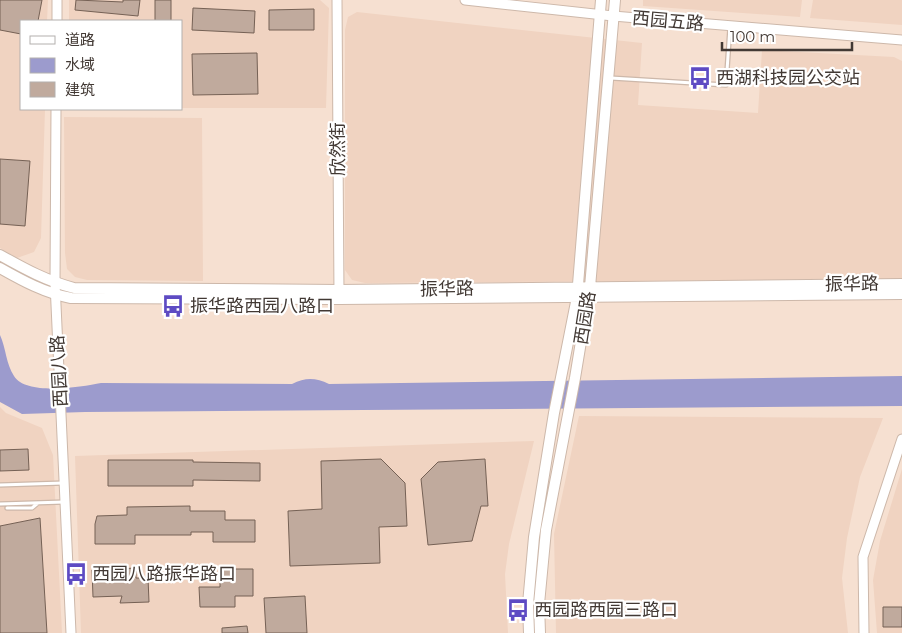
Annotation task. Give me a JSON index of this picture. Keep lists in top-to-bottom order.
{
  "streets": {
    "main road": ["振华路", "西园路"],
    "street": ["西园五路", "欣然街", "西园八路"]
  },
  "crossings": [
    ["西园五路", "西园路"],
    ["欣然街", "振华路"],
    ["振华路", "西园路"],
    ["振华路", "西园八路"]
  ],
  "places": {
    "bus stop": [
      "西湖科技园公交站",
      "振华路西园八路口",
      "西园八路振华路口",
      "西园路西园三路口"
    ]
  },
  "legend": ["道路", "水域", "建筑"],
  "scale_bar": "100 m"
}
